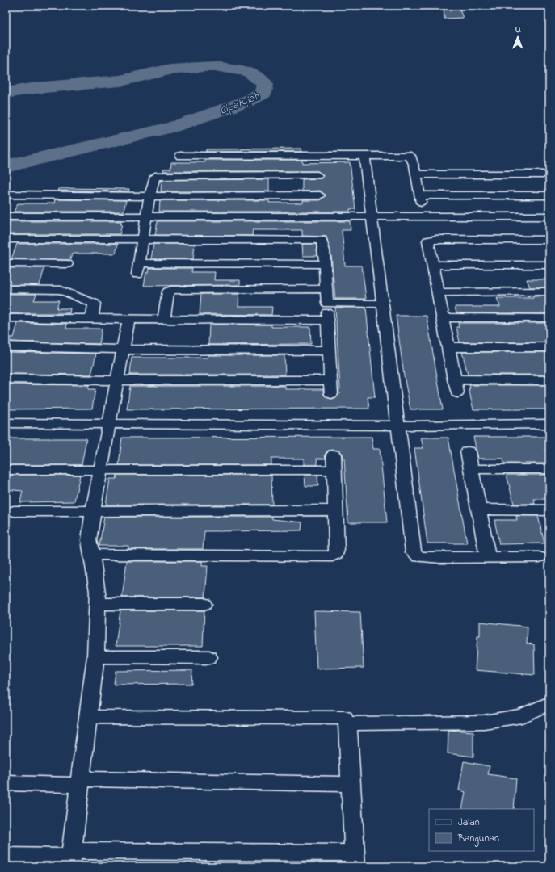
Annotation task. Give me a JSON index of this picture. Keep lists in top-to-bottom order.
{
  "water": ["Cipatujah"],
  "legend": ["Jalan", "Bangunan"],
  "north": "top"
}
